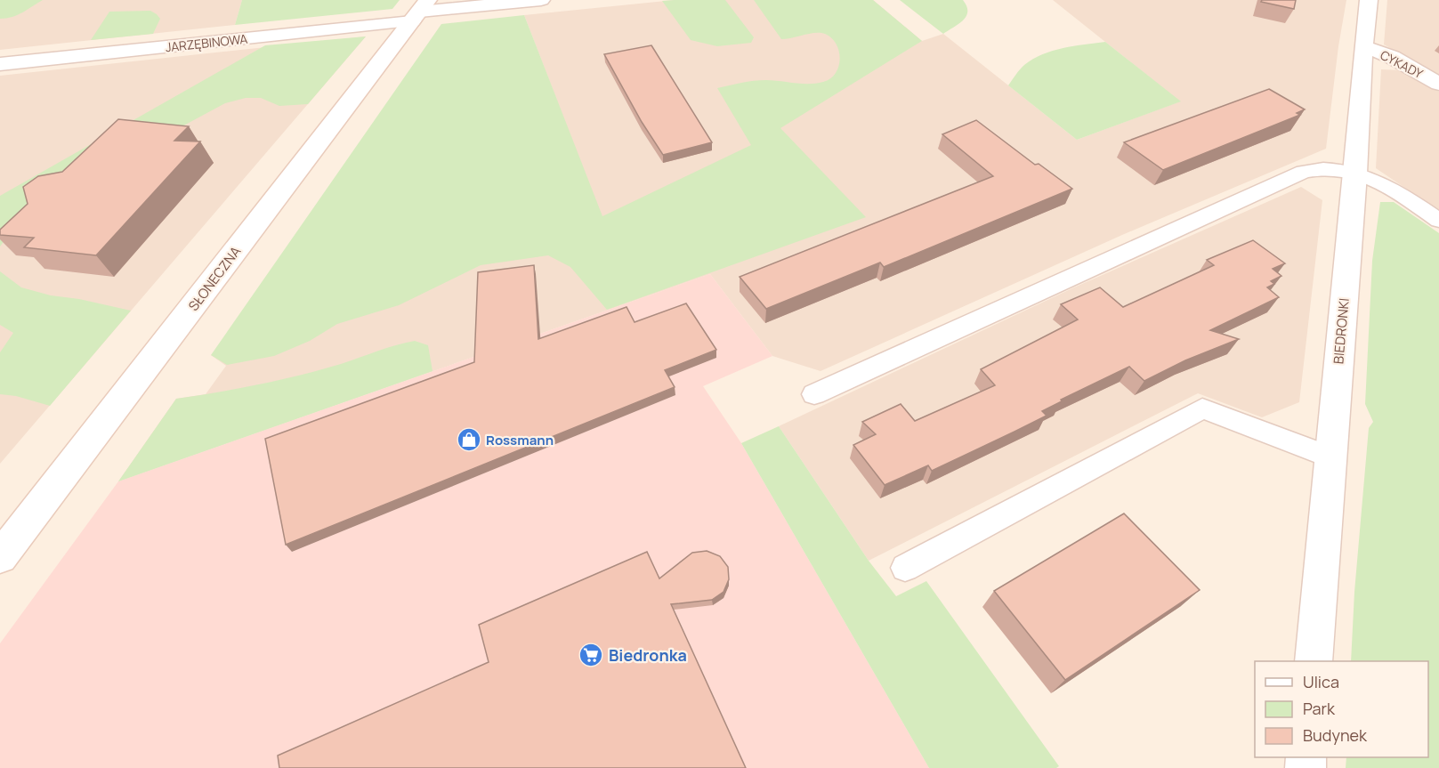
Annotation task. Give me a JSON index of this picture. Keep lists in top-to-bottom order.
{
  "streets": {
    "street": [
      "JARZĘBINOWA",
      "CYKADY",
      "SŁONECZNA",
      "BIEDRONKI"
    ]
  },
  "crossings": [
    ["JARZĘBINOWA", "SŁONECZNA"],
    ["CYKADY", "BIEDRONKI"]
  ],
  "places": {
    "shop": ["Rossmann"],
    "supermarket": ["Biedronka"]
  },
  "legend": ["Ulica", "Park", "Budynek"]
}
